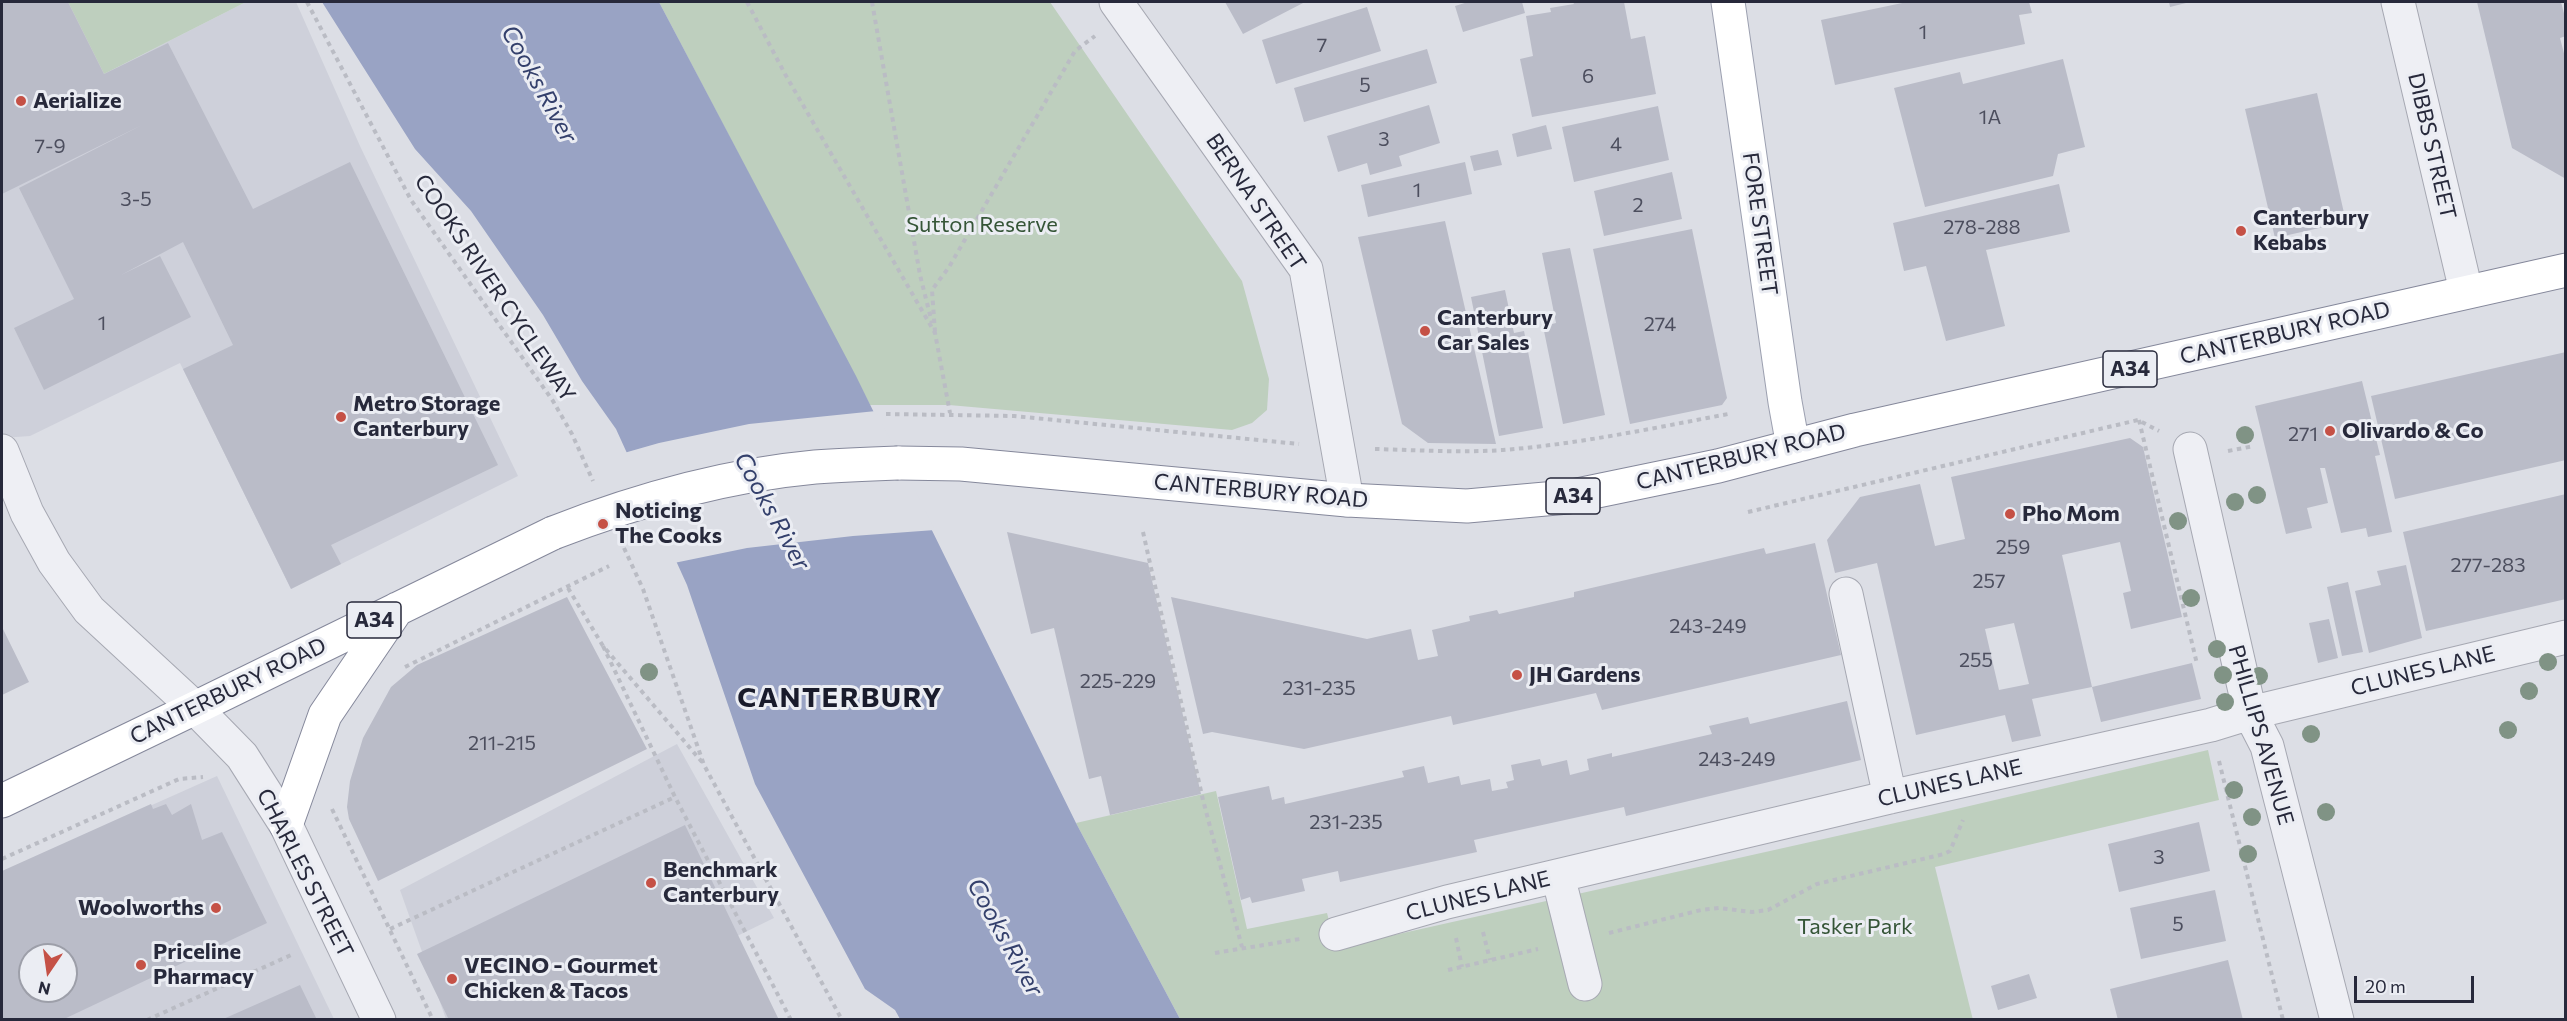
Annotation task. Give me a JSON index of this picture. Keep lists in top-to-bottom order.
{
  "streets": {
    "main road": ["FORE STREET", "CANTERBURY ROAD", "A34"],
    "street": [
      "DIBBS STREET",
      "BERNA STREET",
      "CLUNES LANE",
      "PHILLIPS AVENUE",
      "CHARLES STREET"
    ],
    "path": ["COOKS RIVER CYCLEWAY"]
  },
  "crossings": [
    ["DIBBS STREET", "CANTERBURY ROAD"],
    ["BERNA STREET", "CANTERBURY ROAD"],
    ["FORE STREET", "CANTERBURY ROAD"],
    ["CANTERBURY ROAD", "CHARLES STREET"],
    ["CLUNES LANE", "PHILLIPS AVENUE"]
  ],
  "districts": ["CANTERBURY"],
  "water": ["Cooks River"],
  "parks": ["Sutton Reserve", "Tasker Park"],
  "places": [
    "Aerialize",
    "Canterbury Kebabs",
    "Canterbury Car Sales",
    "Metro Storage Canterbury",
    "Olivardo & Co",
    "Pho Mom",
    "Noticing The Cooks",
    "JH Gardens",
    "Benchmark Canterbury",
    "Woolworths",
    "Priceline Pharmacy",
    "VECINO - Gourmet Chicken & Tacos"
  ],
  "house_numbers": [
    "1",
    "7",
    "6",
    "5",
    "1A",
    "3",
    "4",
    "7-9",
    "1",
    "3-5",
    "2",
    "278-288",
    "1",
    "274",
    "271",
    "259",
    "277-283",
    "257",
    "243-249",
    "255",
    "225-229",
    "231-235",
    "211-215",
    "243-249",
    "231-235",
    "3",
    "5"
  ],
  "scale_bar": "20 m",
  "north": "bottom"
}
